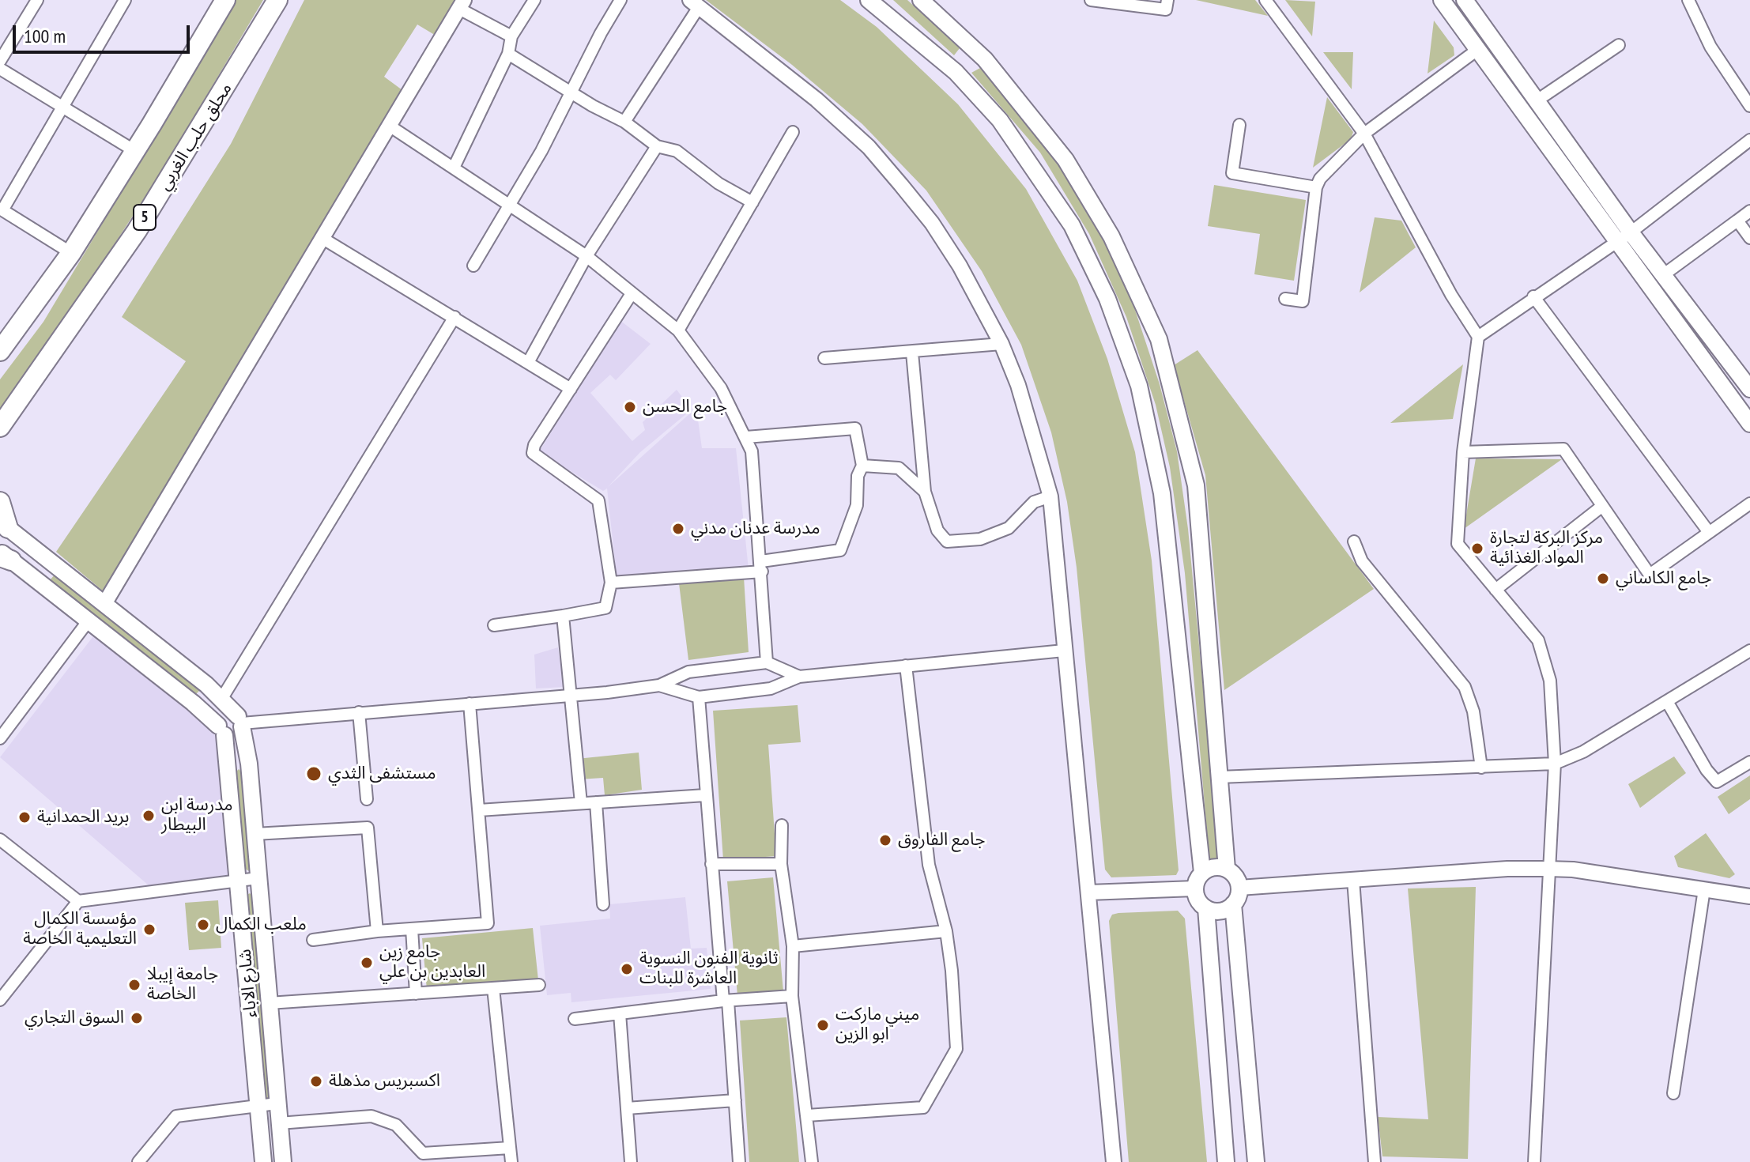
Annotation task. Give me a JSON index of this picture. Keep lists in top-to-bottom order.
{
  "streets": {
    "highway": ["محلق حلب الغربي", "5"],
    "main road": ["شارع الاباء"]
  },
  "places": [
    "جامع الحسن",
    "مدرسة عدنان مدني",
    "مركز البركة لتجارة المواد الغذائية",
    "جامع الكاساني",
    "مستشفى الثدي",
    "مدرسة ابن البيطار",
    "بريد الحمدانية",
    "جامع الفاروق",
    "ملعب الكمال",
    "مؤسسة الكمال التعليمية الخاصة",
    "جامع زين العابدين بن علي",
    "ثانوية الفنون النسوية العاشرة للبنات",
    "جامعة إيبلا الخاصة",
    "السوق التجاري",
    "ميني ماركت ابو الزين",
    "اكسبريس مذهلة"
  ],
  "scale_bar": "100 m"
}
